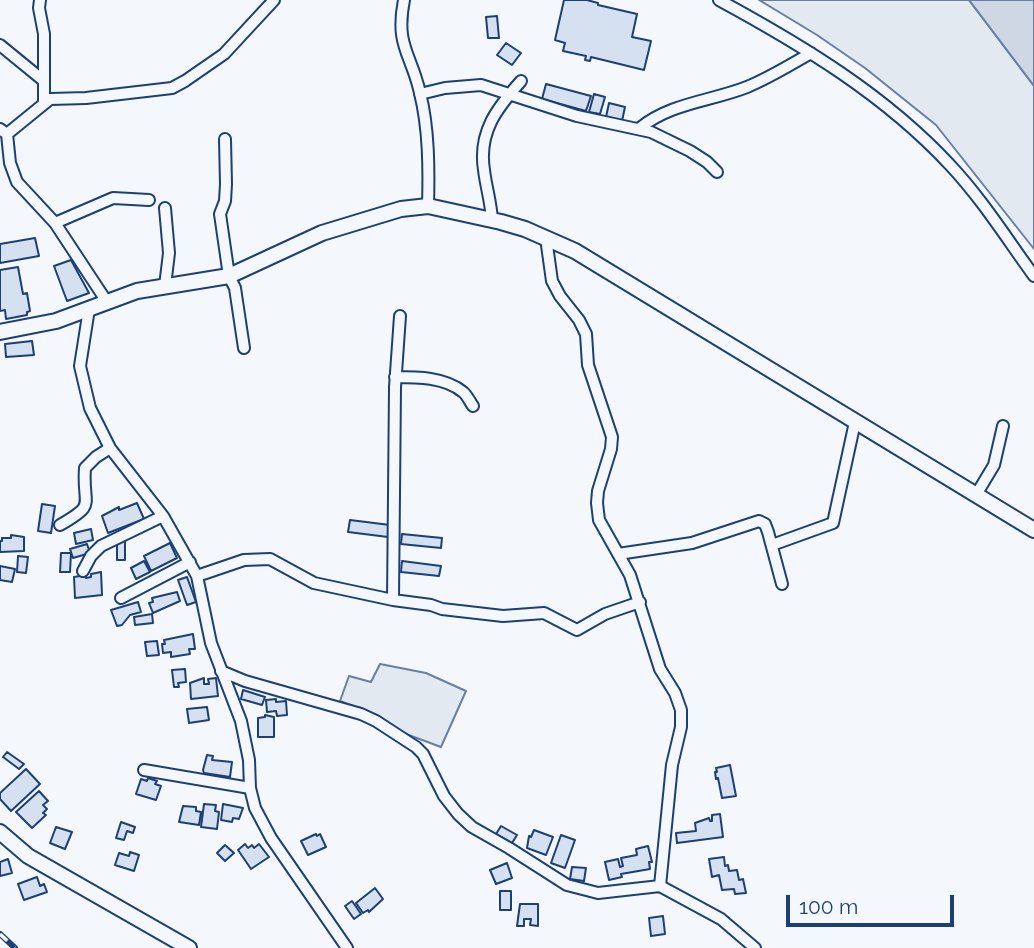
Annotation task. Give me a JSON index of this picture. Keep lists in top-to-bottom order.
{
  "scale_bar": "100 m"
}
